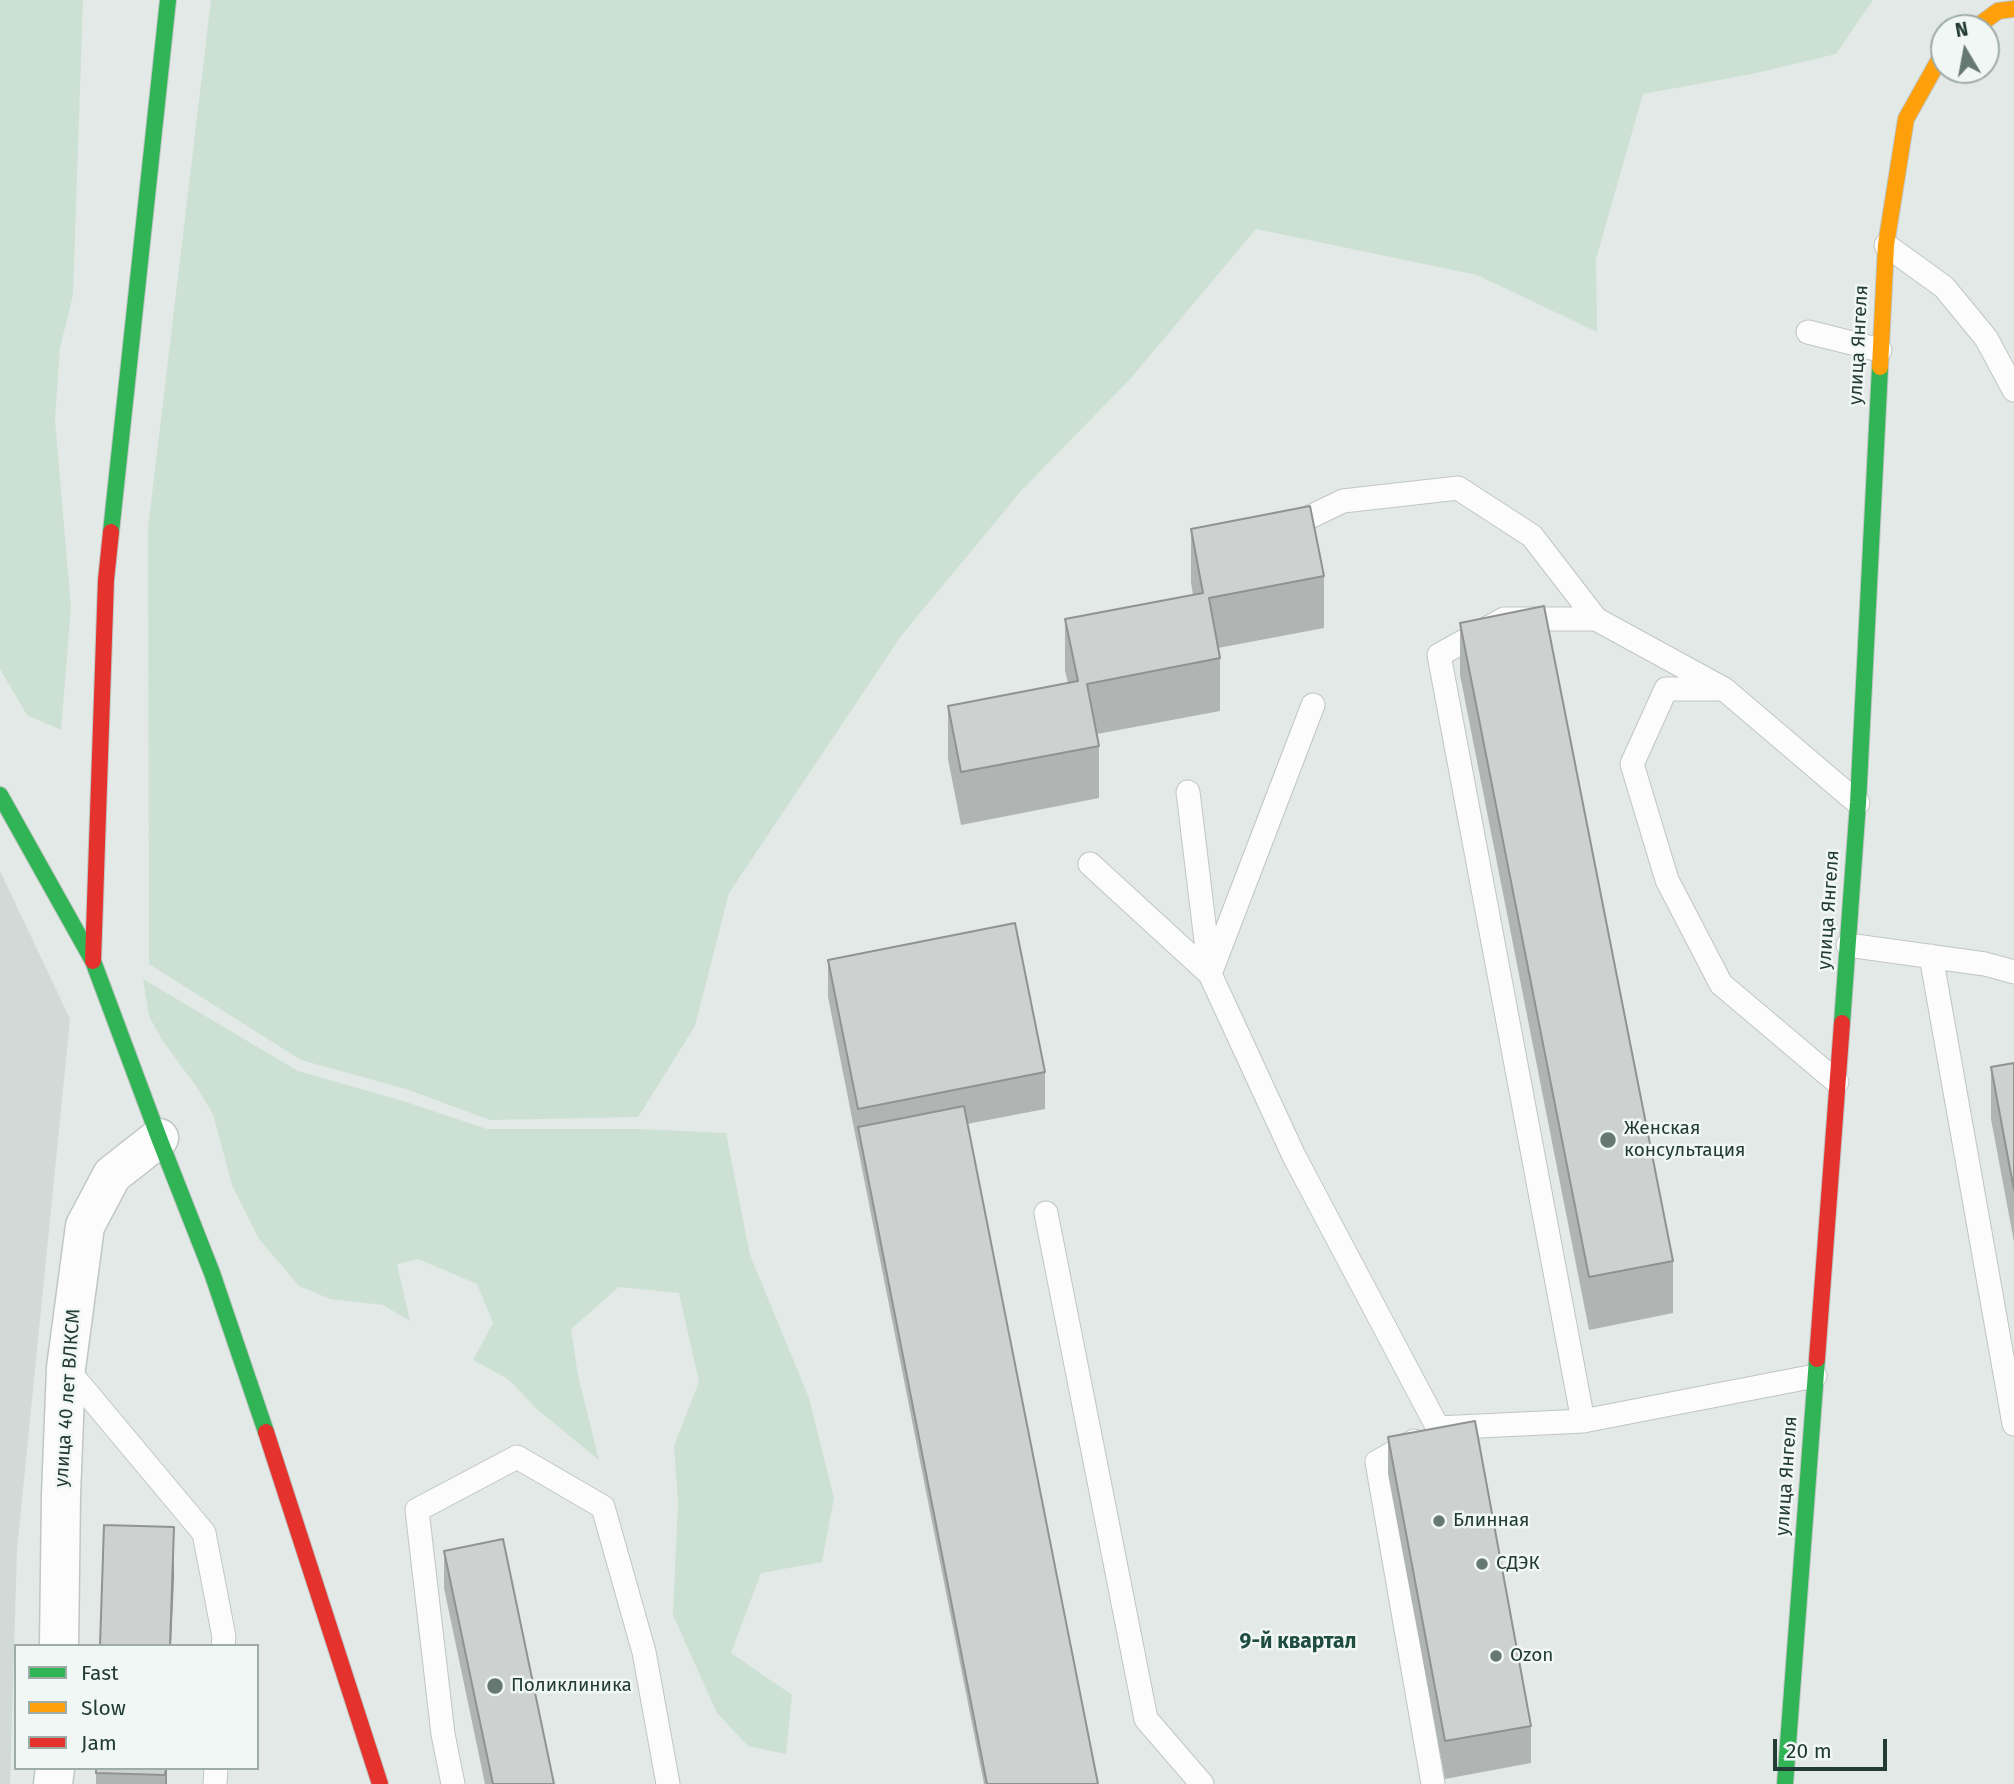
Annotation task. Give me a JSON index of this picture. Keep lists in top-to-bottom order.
{
  "streets": {
    "street": ["улица Янгеля", "улица 40 лет ВЛКСМ"]
  },
  "districts": ["9-й квартал"],
  "places": [
    "Женская консультация",
    "Блинная",
    "СДЭК",
    "Ozon",
    "Поликлиника"
  ],
  "legend": ["Fast", "Slow", "Jam"],
  "scale_bar": "20 m",
  "north": "top"
}
